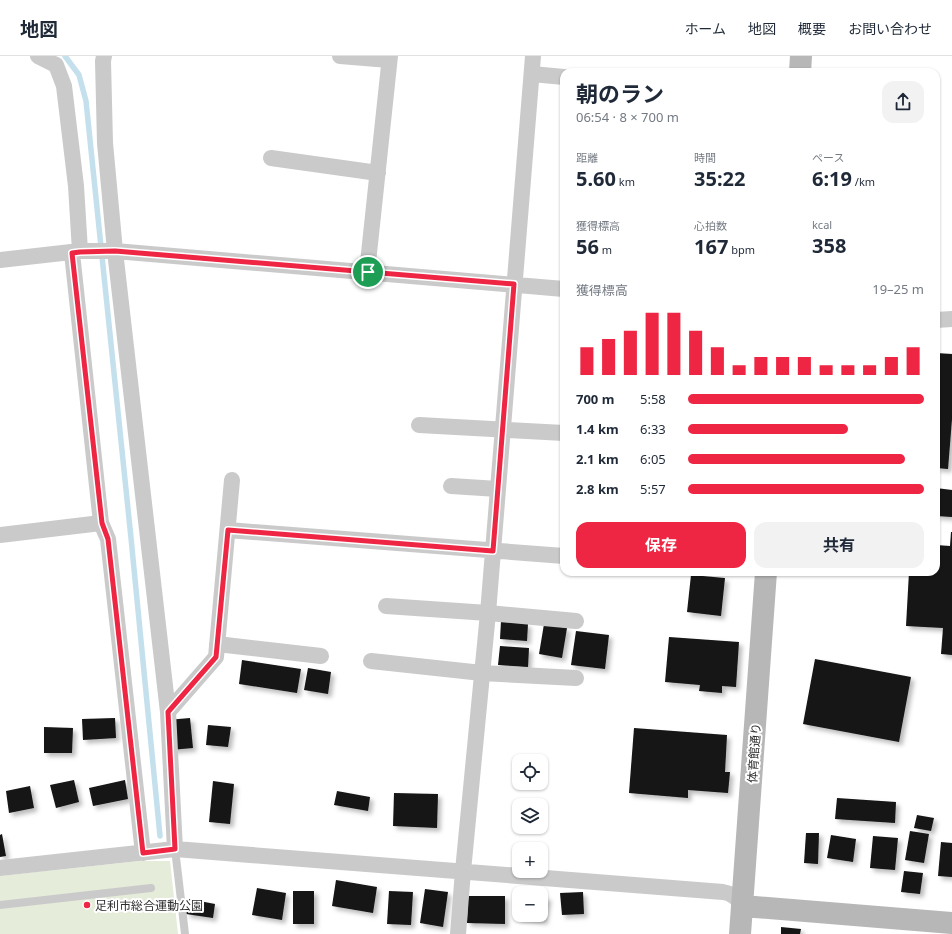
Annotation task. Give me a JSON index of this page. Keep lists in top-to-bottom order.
{
  "streets": {
    "street": ["体育館通り"]
  },
  "places": ["足利市総合運動公園"],
  "page": {
    "header": "地図",
    "nav": [
      "ホーム",
      "地図",
      "概要",
      "お問い合わせ"
    ],
    "heading": ["朝のラン", "06:54 · 8 × 700 m"],
    "stats": [
      ["距離", "5.60 km"],
      ["時間", "35:22"],
      ["ペース", "6:19 /km"],
      ["獲得標高", "56 m"],
      ["心拍数", "167 bpm"],
      ["kcal", "358"]
    ],
    "chart": ["獲得標高", "19–25 m"],
    "list": [
      {
        "name": "700 m",
        "note": "5:58"
      },
      {
        "name": "1.4 km",
        "note": "6:33"
      },
      {
        "name": "2.1 km",
        "note": "6:05"
      },
      {
        "name": "2.8 km",
        "note": "5:57"
      }
    ],
    "buttons": ["保存", "共有"],
    "map_buttons": ["+", "−"]
  }
}
